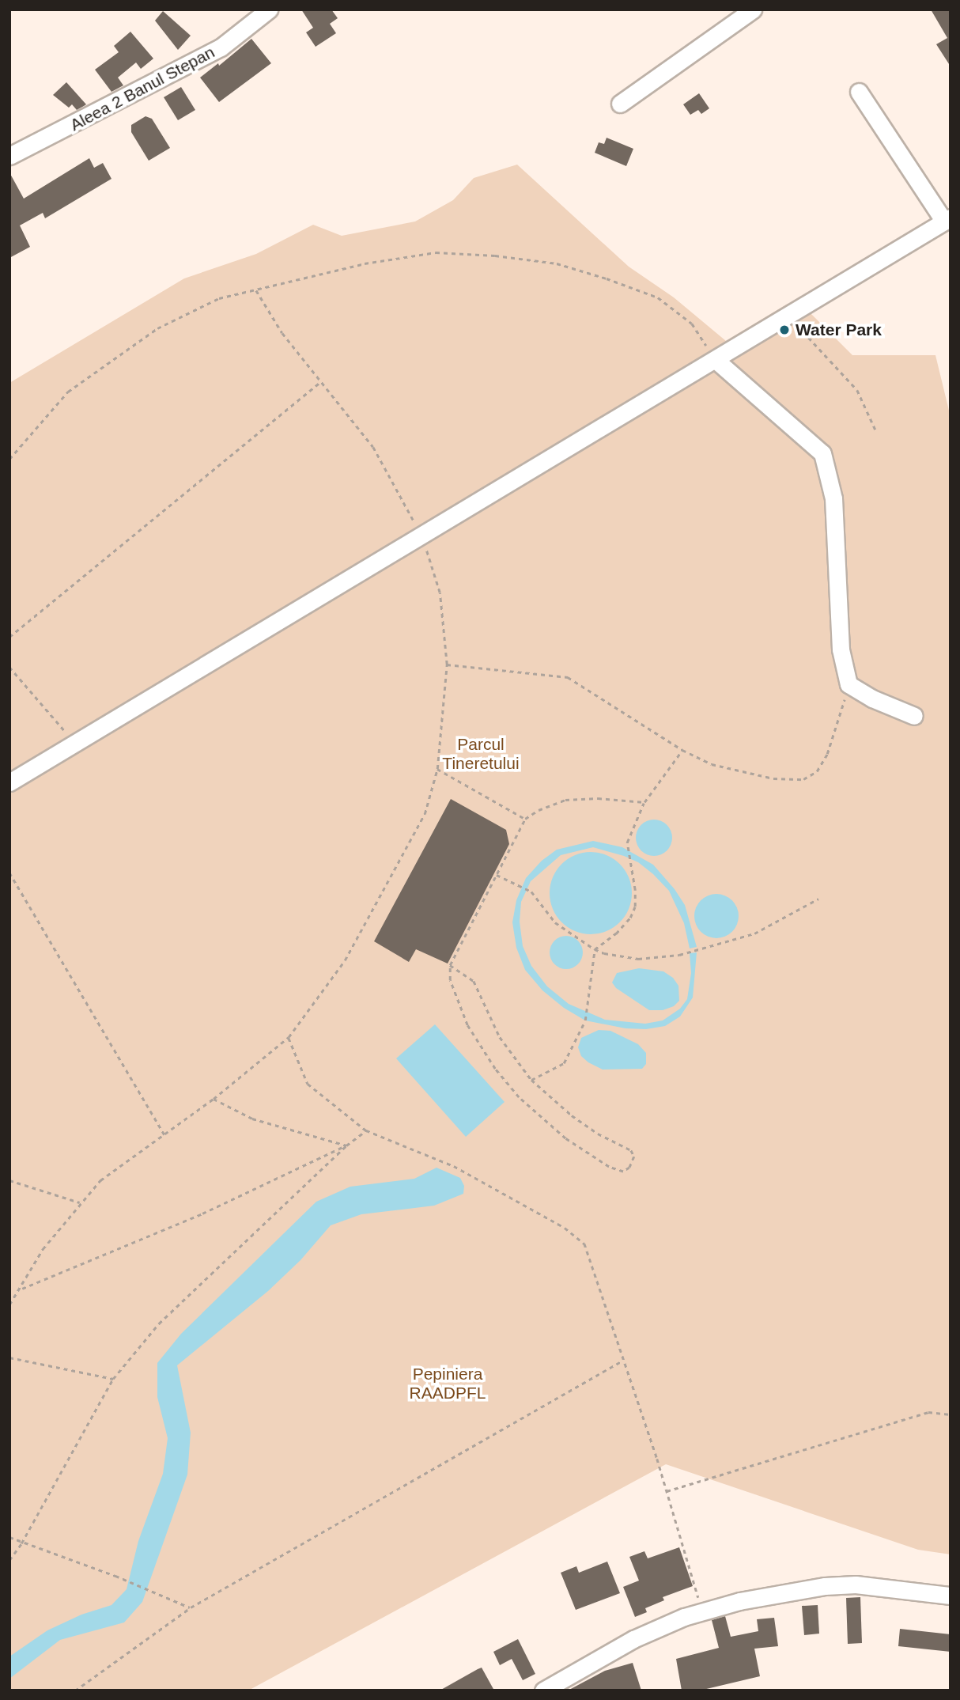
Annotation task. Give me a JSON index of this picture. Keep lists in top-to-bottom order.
{
  "streets": {
    "street": ["Aleea 2 Banul Stepan"]
  },
  "parks": ["Parcul Tineretului", "Pepiniera RAADPFL"],
  "places": ["Water Park"]
}
